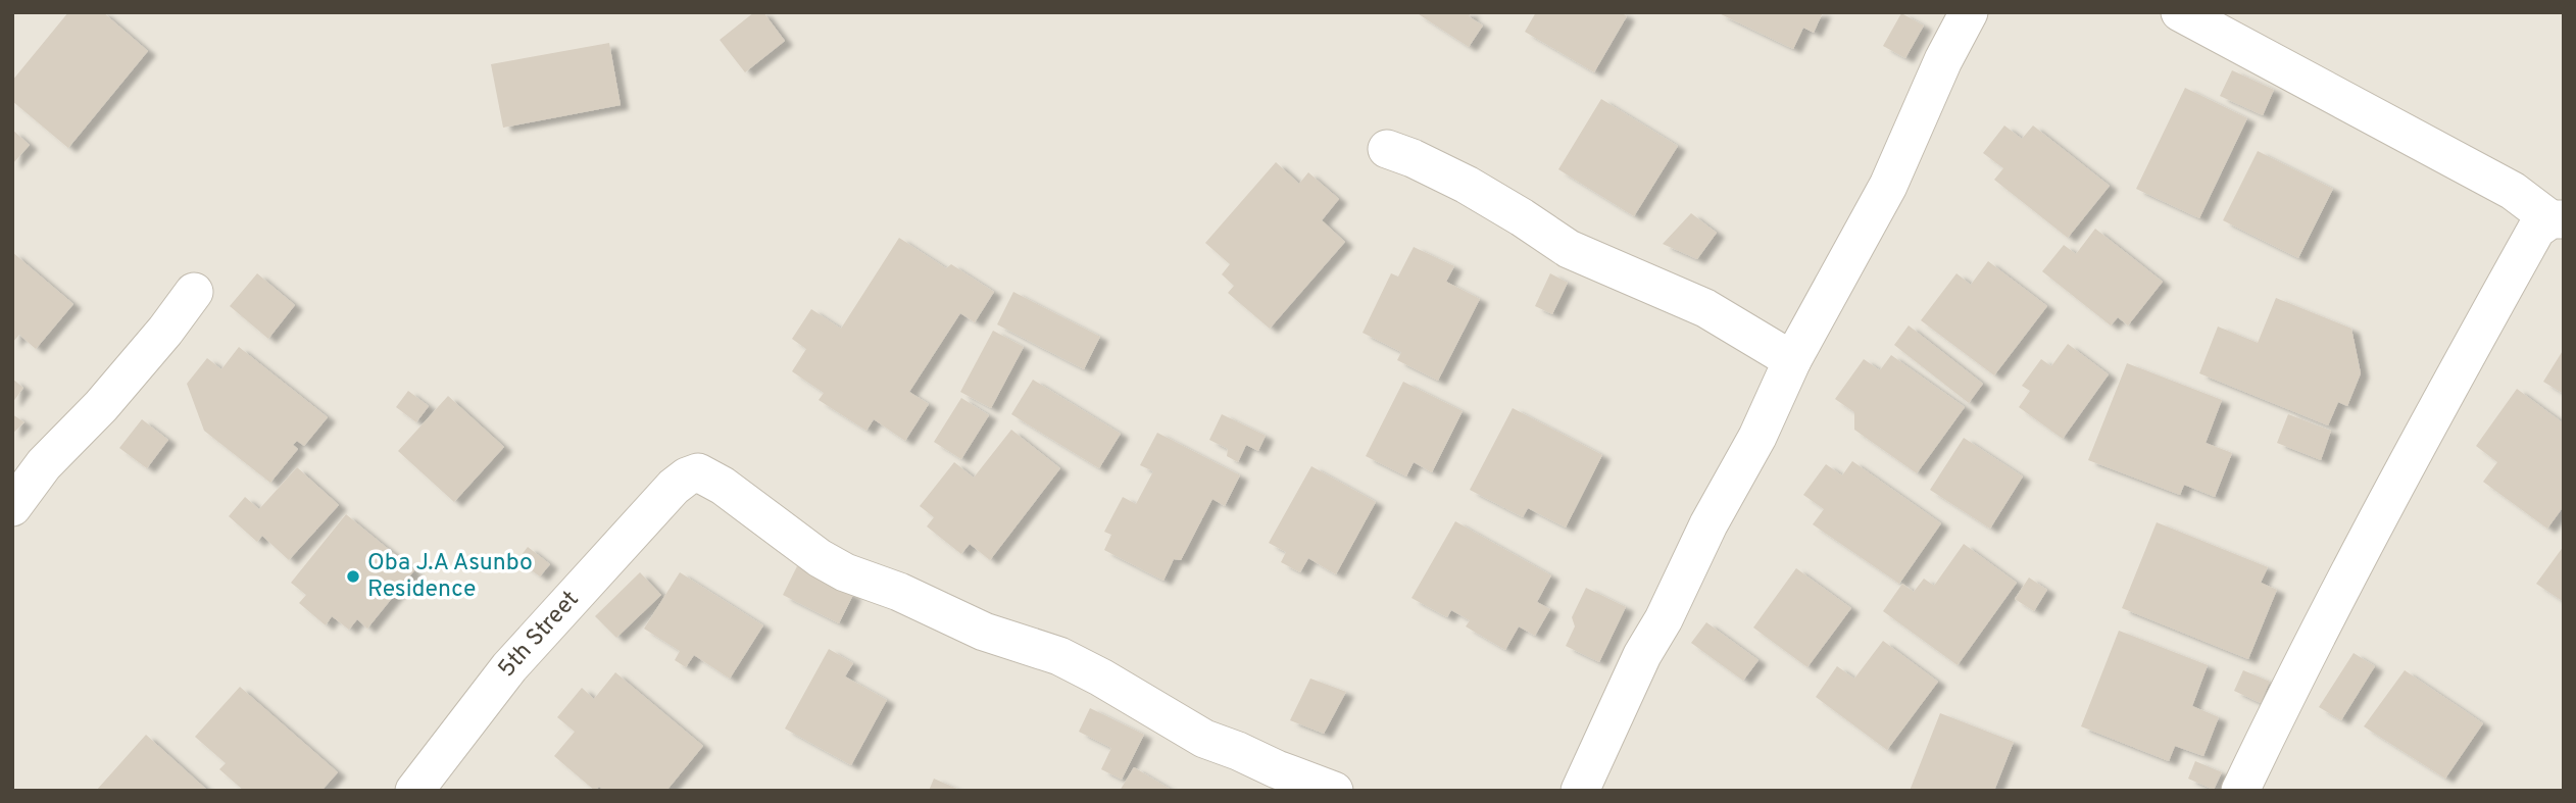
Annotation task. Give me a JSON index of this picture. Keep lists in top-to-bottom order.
{
  "streets": {
    "street": ["5th Street"]
  },
  "places": ["Oba J.A Asunbo Residence"]
}
